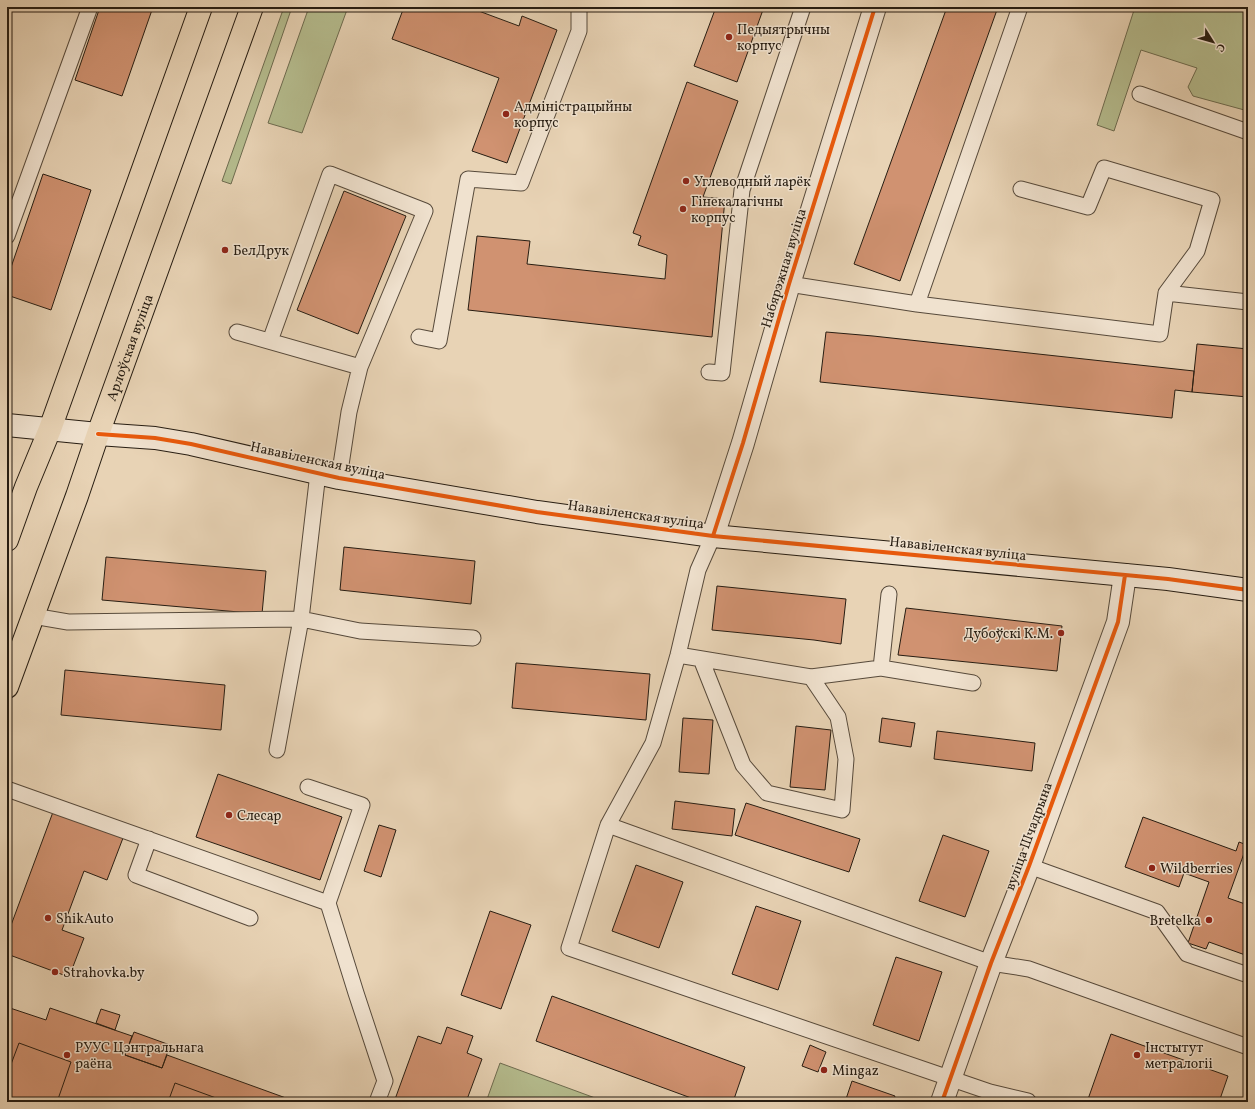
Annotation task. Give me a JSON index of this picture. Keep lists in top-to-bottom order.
{
  "streets": {
    "main road": ["Арлоўская вуліца"],
    "street": ["Набярэжная вуліца", "Нававіленская вуліца", "вуліца Шчадрына"]
  },
  "crossings": [
    ["Набярэжная вуліца", "Нававіленская вуліца"],
    ["Арлоўская вуліца", "Нававіленская вуліца"],
    ["Нававіленская вуліца", "вуліца Шчадрына"]
  ],
  "places": [
    "Педыятрычны корпус",
    "Адміністрацыйны корпус",
    "Углеводный ларёк",
    "Гінекалагічны корпус",
    "БелДрук",
    "Дубоўскі К.М.",
    "Слесар",
    "Wildberries",
    "ShikAuto",
    "Bretelka",
    "Strahovka.by",
    "РУУС Цэнтральнага раёна",
    "Інстытут метралогіі",
    "Mingaz"
  ],
  "north": "bottom right"
}
